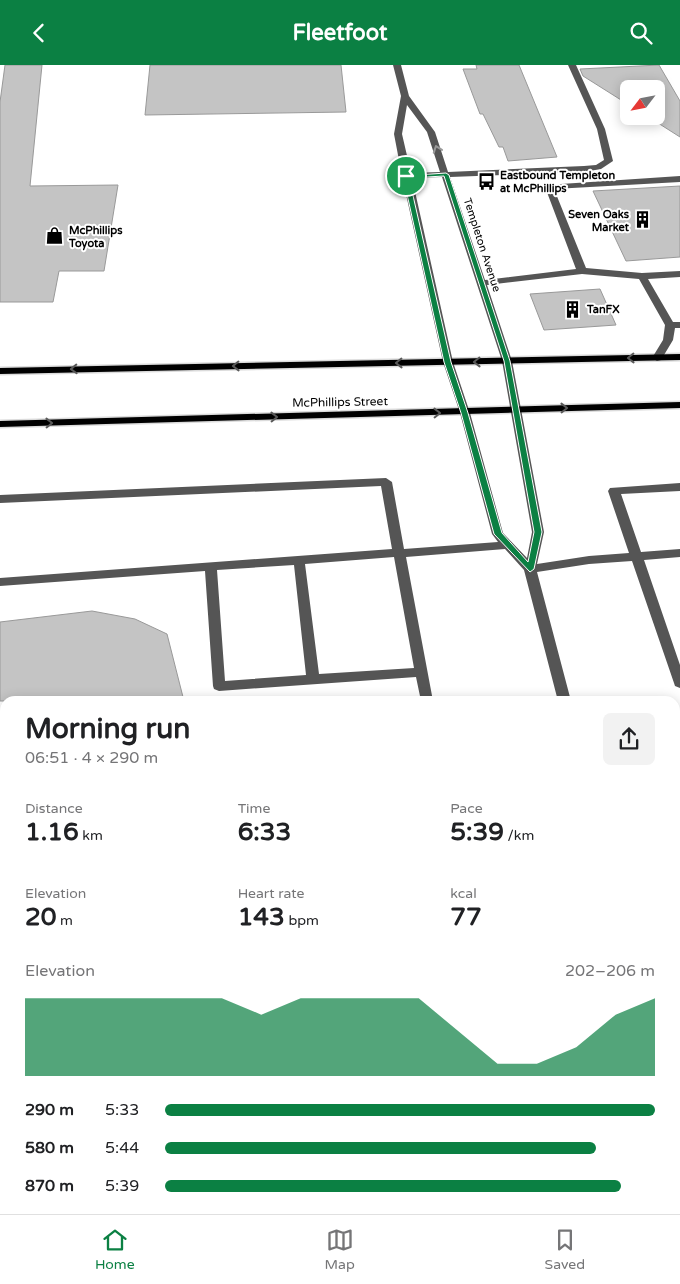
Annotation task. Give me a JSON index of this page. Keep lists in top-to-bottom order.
{
  "streets": {
    "main road": ["McPhillips Street"],
    "street": ["Templeton Avenue"]
  },
  "crossings": [
    ["Templeton Avenue", "McPhillips Street"]
  ],
  "places": {
    "bus stop": ["Eastbound Templeton at McPhillips"],
    "building": ["Seven Oaks Market", "TanFX"],
    "shop": ["McPhillips Toyota"]
  },
  "north": "bottom left",
  "page": {
    "header": "Fleetfoot",
    "heading": ["Morning run", "06:51 · 4 × 290 m"],
    "stats": [
      ["Distance", "1.16 km"],
      ["Time", "6:33"],
      ["Pace", "5:39 /km"],
      ["Elevation", "20 m"],
      ["Heart rate", "143 bpm"],
      ["kcal", "77"]
    ],
    "chart": ["Elevation", "202–206 m"],
    "list": [
      {
        "name": "290 m",
        "note": "5:33"
      },
      {
        "name": "580 m",
        "note": "5:44"
      },
      {
        "name": "870 m",
        "note": "5:39"
      }
    ],
    "tabs": ["Home", "Map", "Saved"]
  }
}
